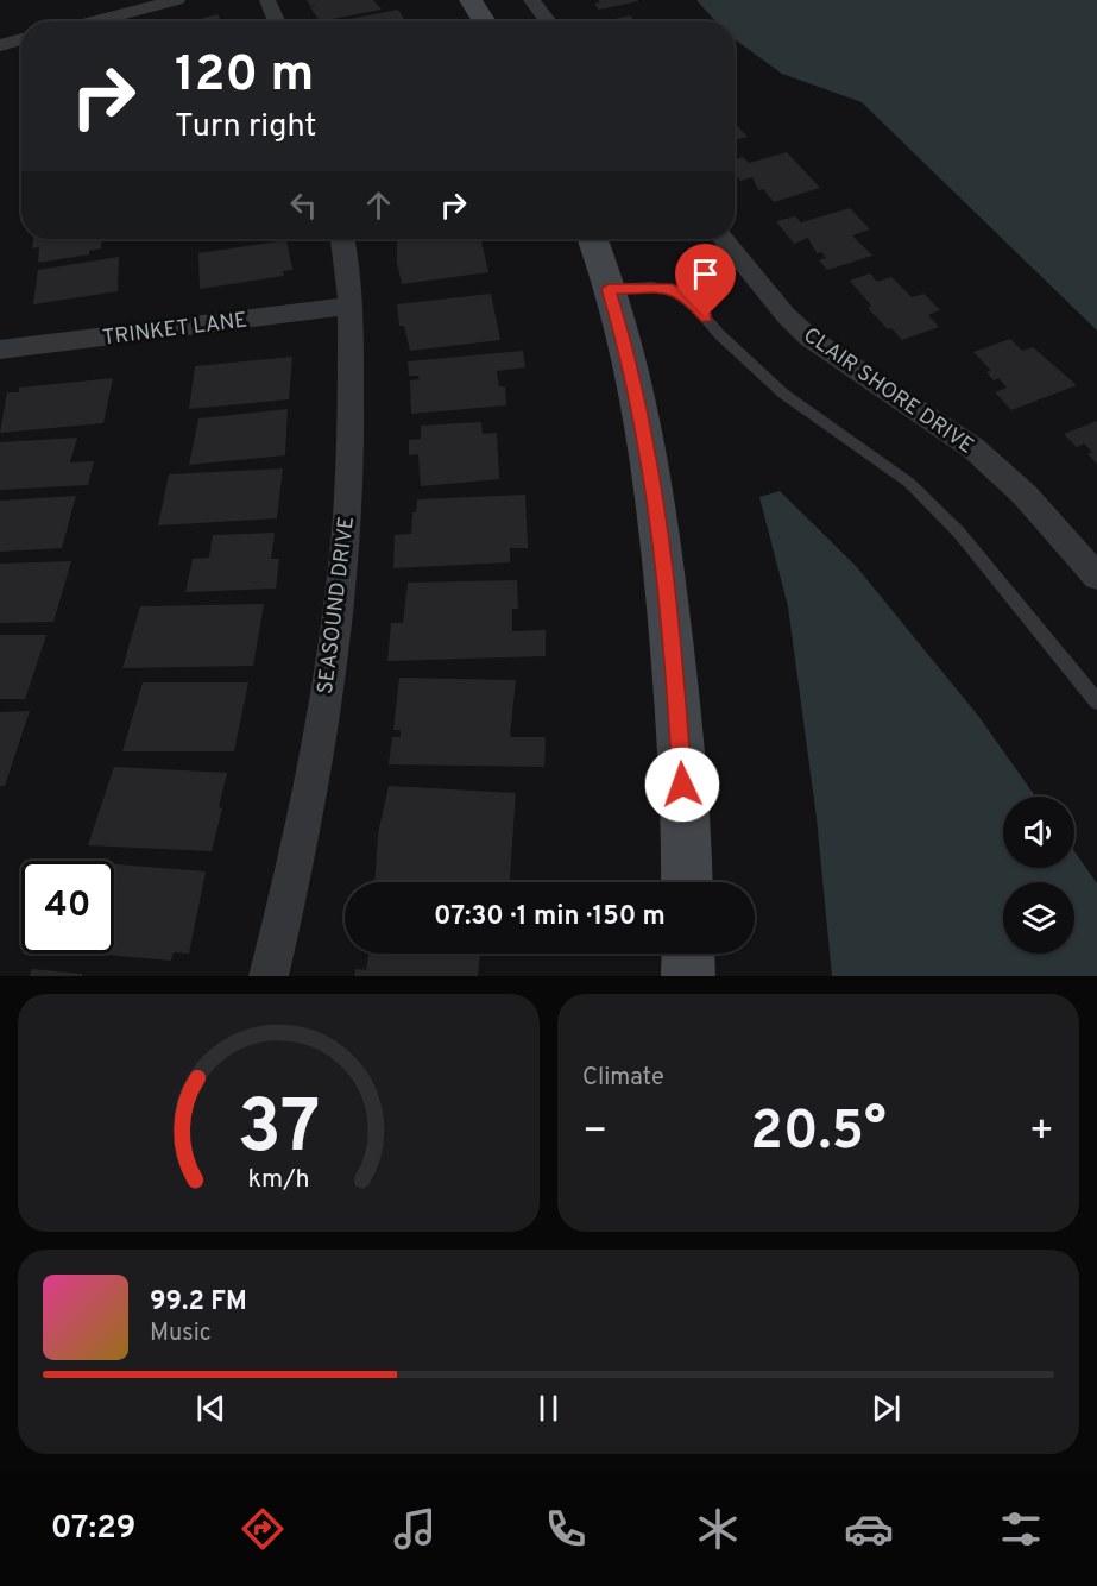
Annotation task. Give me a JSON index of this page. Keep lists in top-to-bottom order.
{
  "streets": {
    "street": ["TRINKET LANE", "CLAIR SHORE DRIVE", "SEASOUND DRIVE"]
  },
  "crossings": [
    ["TRINKET LANE", "SEASOUND DRIVE"]
  ],
  "page": {
    "turn": ["120 m", "Turn right"],
    "limit": "40",
    "trip": "07:30 · 1 min · 150 m",
    "tile": "Climate",
    "heat": ["−", "20.5°", "+"],
    "song": ["99.2 FM", "Music"],
    "tabs": "07:29",
    "gauge": ["37", "km/h"]
  }
}
